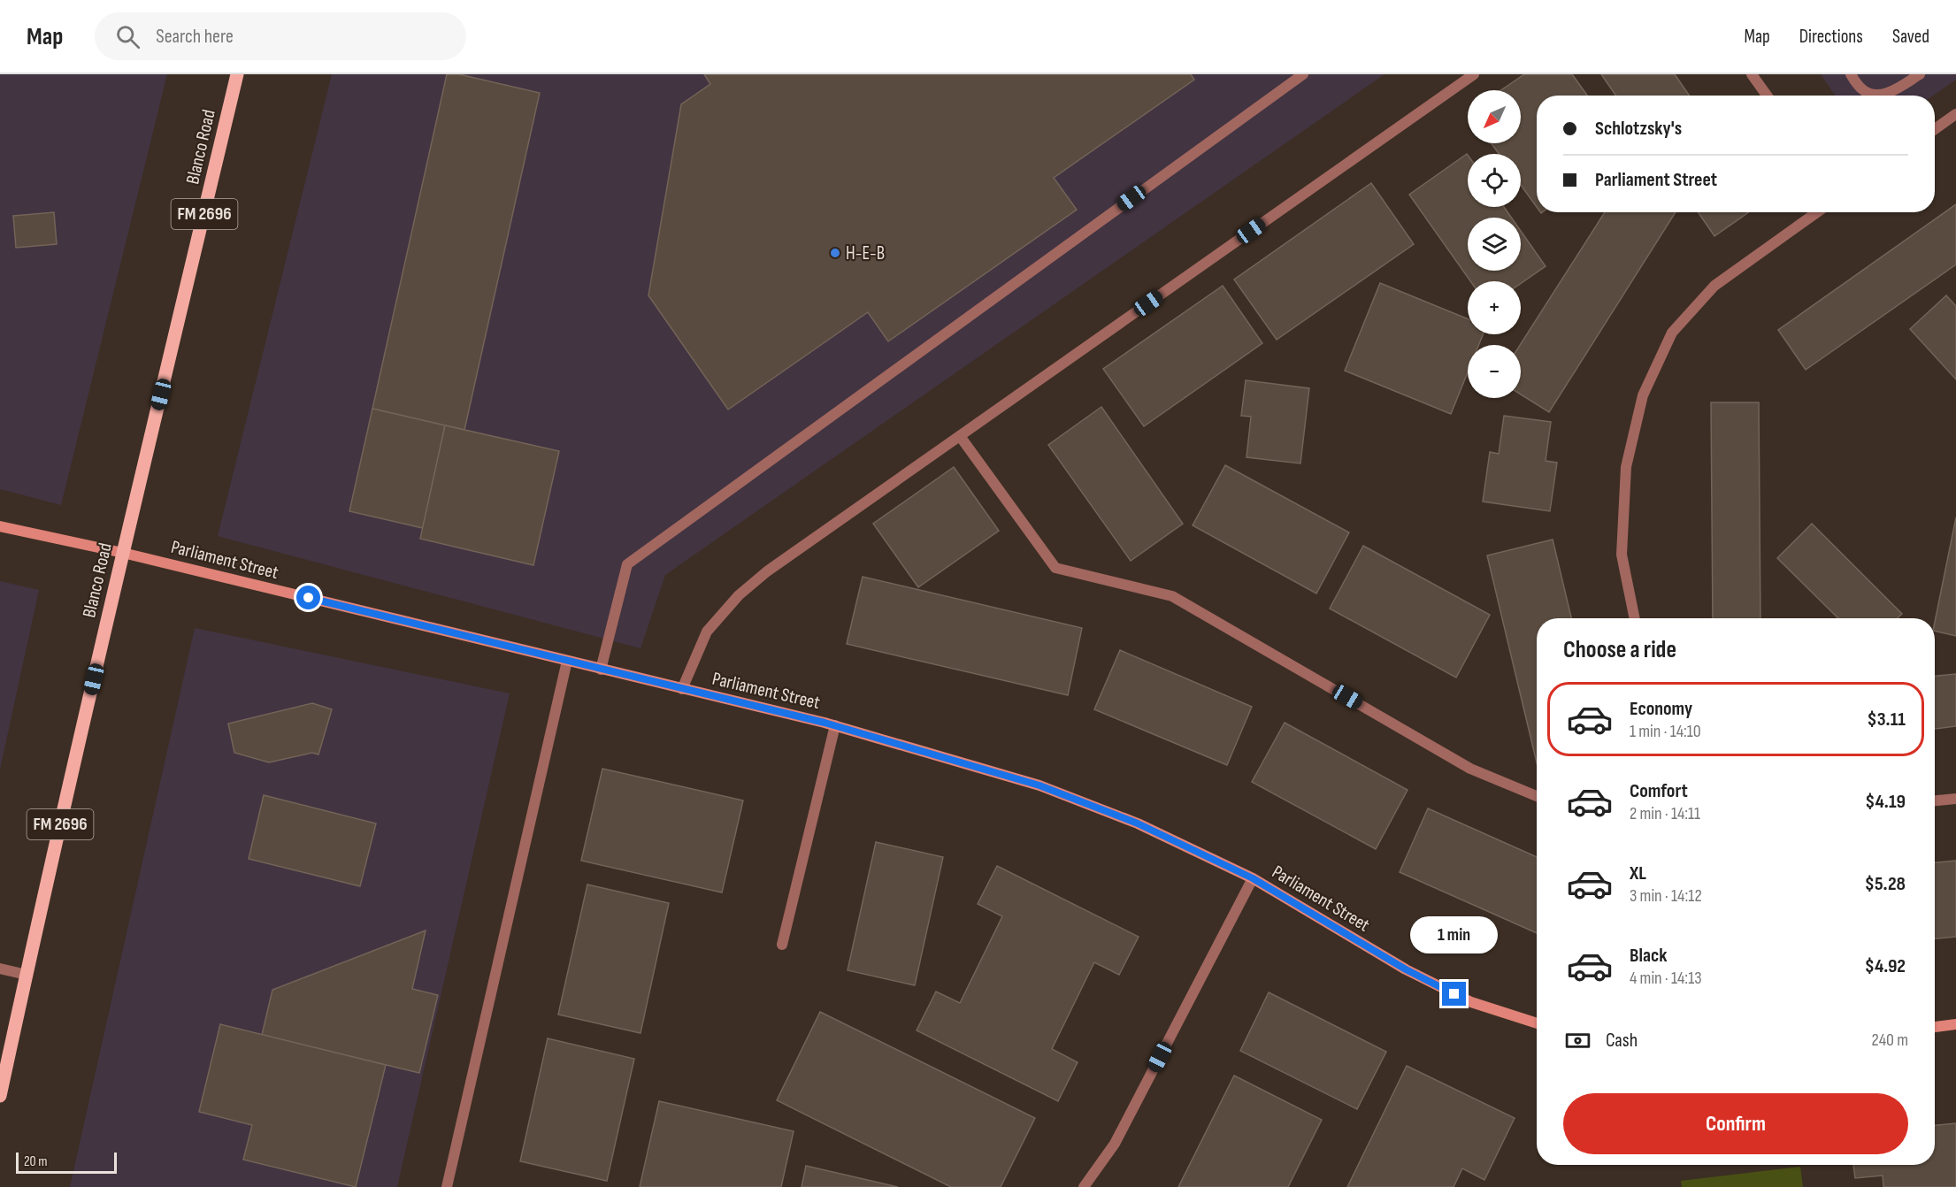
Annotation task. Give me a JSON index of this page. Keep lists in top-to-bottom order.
{
  "streets": {
    "main road": ["Blanco Road", "FM 2696"],
    "street": ["Parliament Street"]
  },
  "crossings": [
    ["Blanco Road", "Parliament Street"]
  ],
  "places": ["H-E-B"],
  "scale_bar": "20 m",
  "north": "bottom left",
  "page": {
    "header": "Map",
    "search": "Search here",
    "nav": ["Map", "Directions", "Saved"],
    "map_buttons": ["+", "−"],
    "banner": ["Schlotzsky's", "Parliament Street"],
    "heading": "Choose a ride",
    "list": [
      {
        "name": "Economy",
        "note": "1 min · 14:10",
        "value": "$3.11"
      },
      {
        "name": "Comfort",
        "note": "2 min · 14:11",
        "value": "$4.19"
      },
      {
        "name": "XL",
        "note": "3 min · 14:12",
        "value": "$5.28"
      },
      {
        "name": "Black",
        "note": "4 min · 14:13",
        "value": "$4.92"
      }
    ],
    "bubble": "1 min",
    "pay": ["Cash", "240 m"],
    "buttons": "Confirm",
    "scale": "20 m"
  }
}
